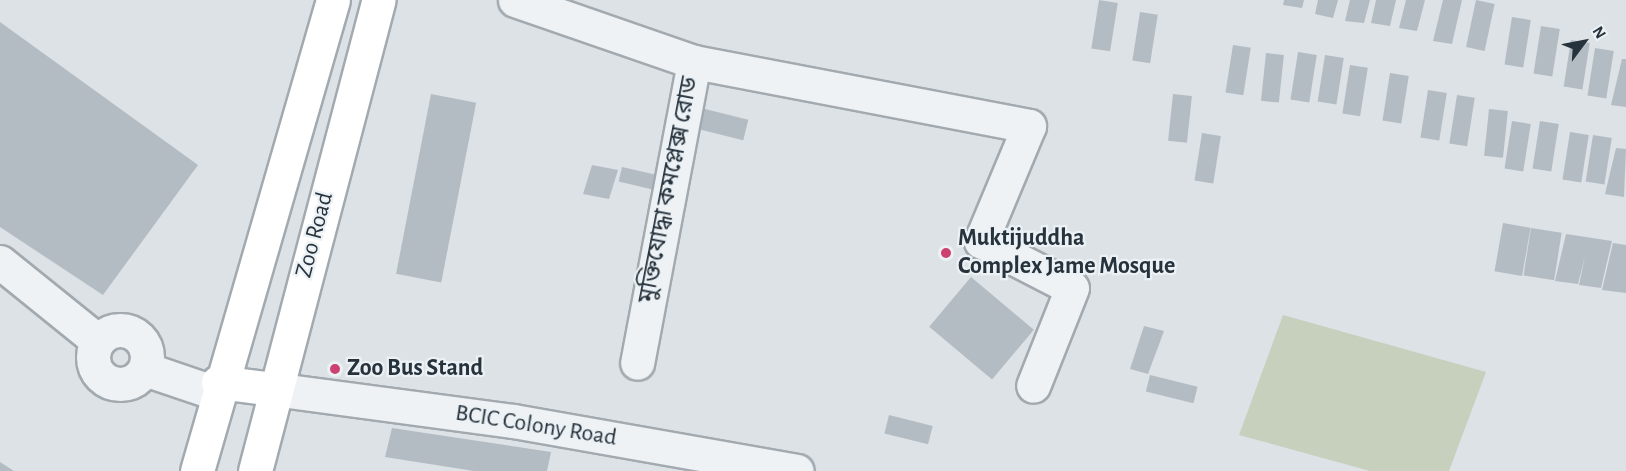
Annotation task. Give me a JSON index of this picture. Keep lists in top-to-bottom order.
{
  "streets": {
    "main road": ["Zoo Road"],
    "street": ["মুক্তিযোদ্ধা কমপ্লেক্স রোড", "BCIC Colony Road"]
  },
  "crossings": [
    ["Zoo Road", "BCIC Colony Road"]
  ],
  "places": ["Muktijuddha Complex Jame Mosque", "Zoo Bus Stand"],
  "north": "top right"
}
